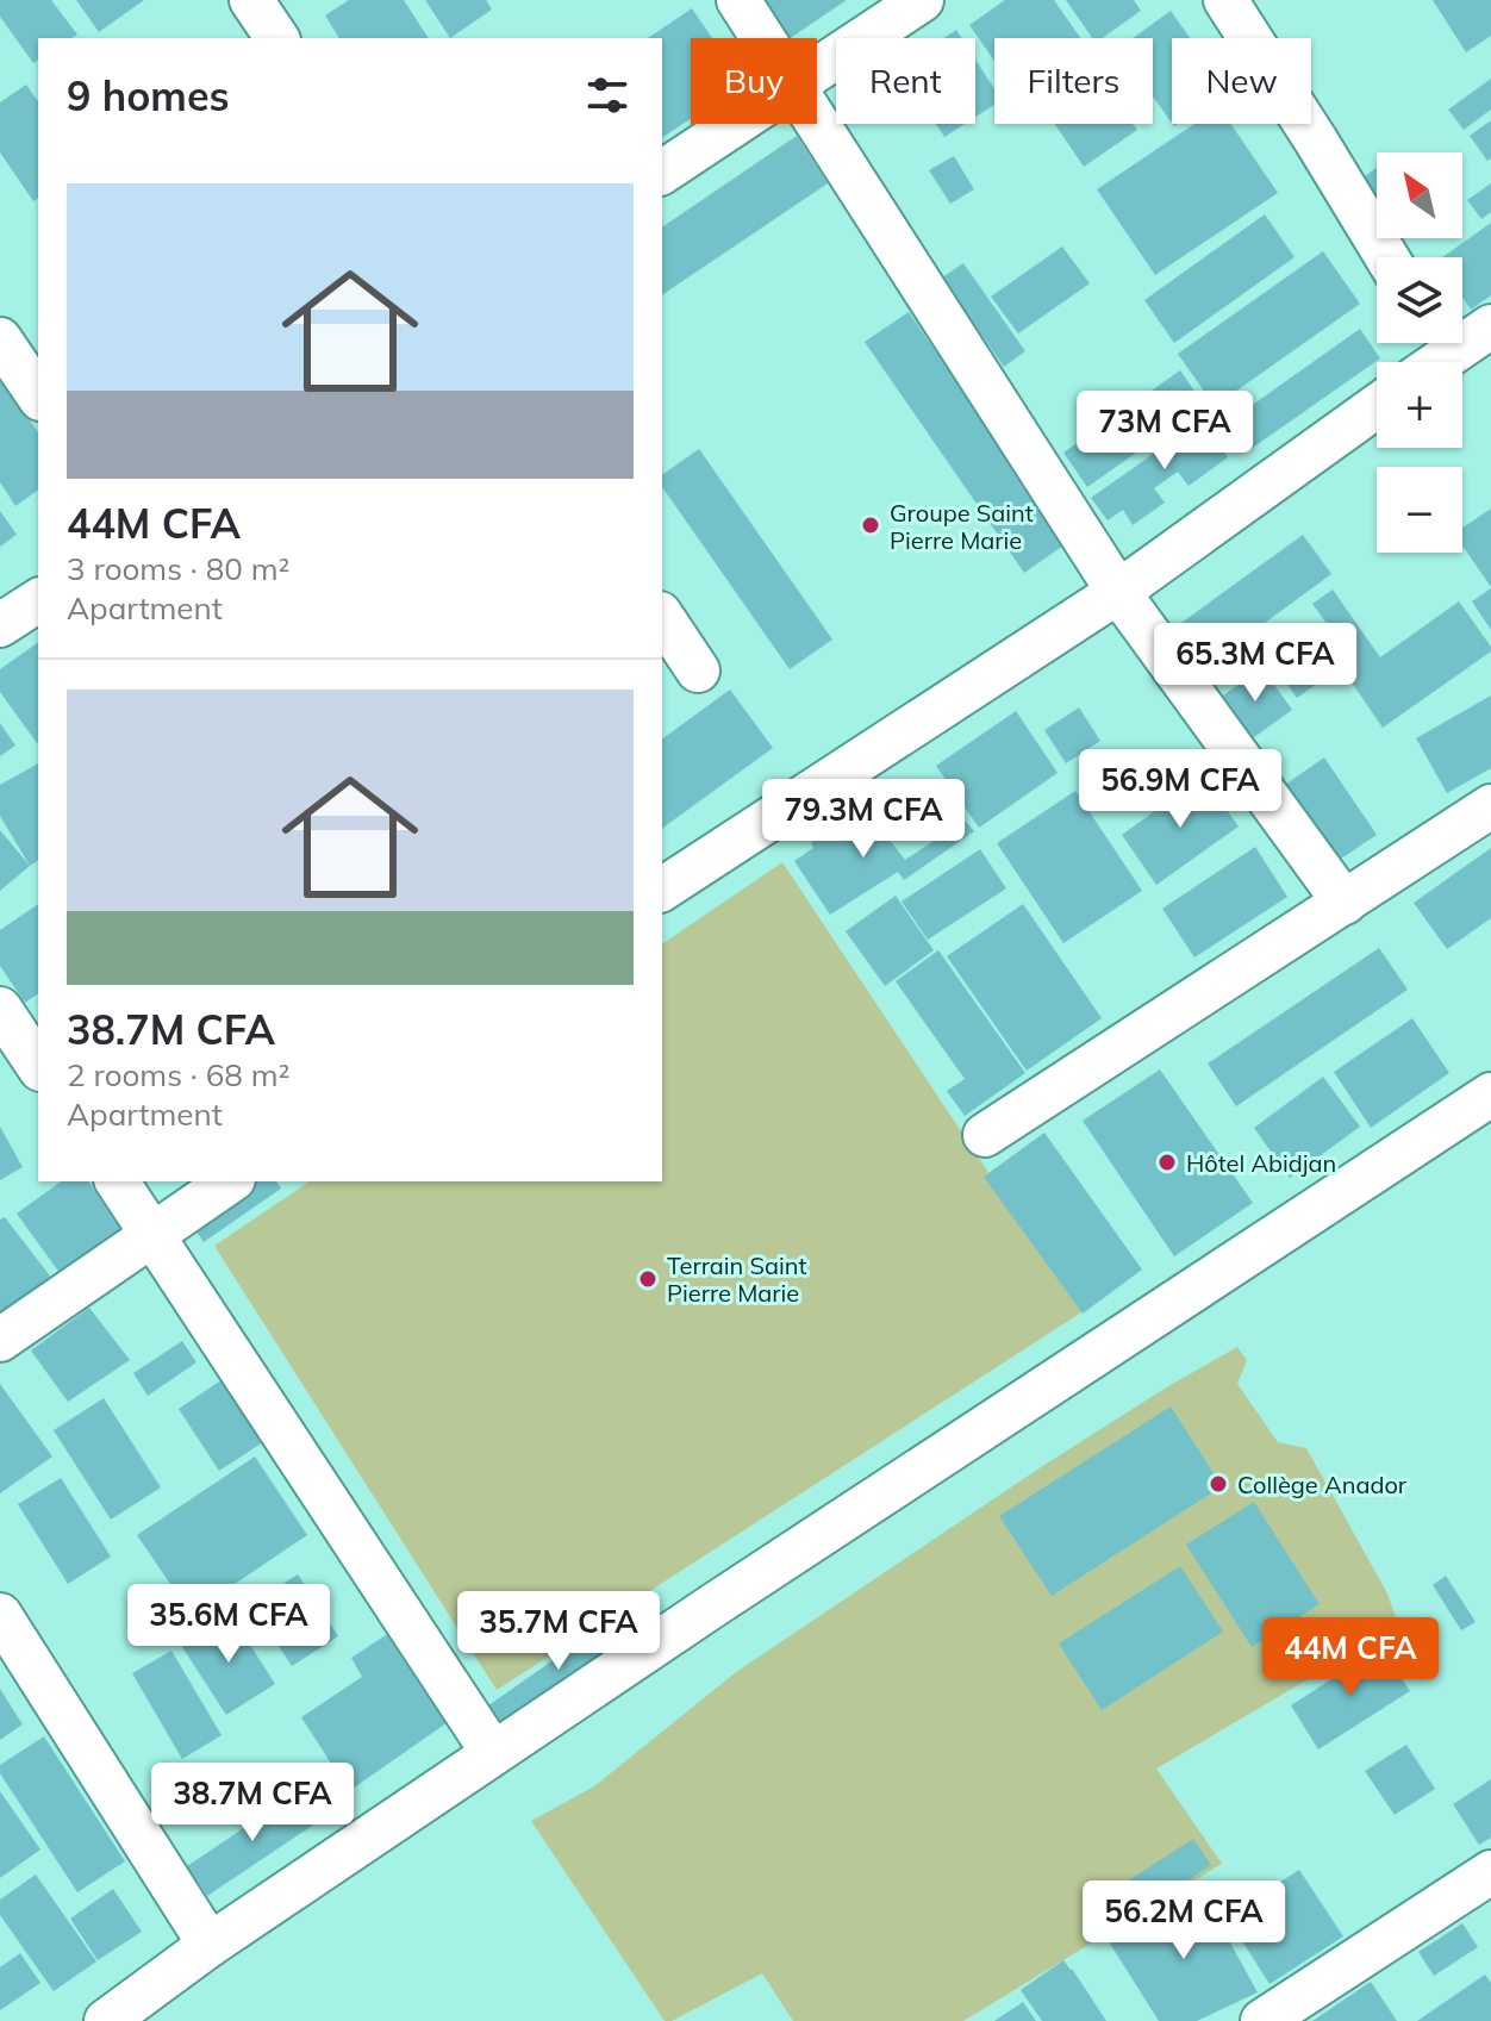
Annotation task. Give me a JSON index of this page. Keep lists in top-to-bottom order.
{
  "places": [
    "Groupe Saint Pierre Marie",
    "Hôtel Abidjan",
    "Terrain Saint Pierre Marie",
    "Collège Anador"
  ],
  "north": "top left",
  "page": {
    "chip": [
      "Buy",
      "Rent",
      "Filters",
      "New"
    ],
    "heading": "9 homes",
    "map_buttons": ["+", "−"],
    "list": [
      {
        "name": "44M CFA",
        "note": "3 rooms · 80 m² · Apartment"
      },
      {
        "name": "38.7M CFA",
        "note": "2 rooms · 68 m² · Apartment"
      }
    ],
    "price": [
      "73M CFA",
      "65.3M CFA",
      "56.9M CFA",
      "79.3M CFA",
      "35.6M CFA",
      "35.7M CFA",
      "44M CFA",
      "38.7M CFA",
      "56.2M CFA"
    ]
  }
}
